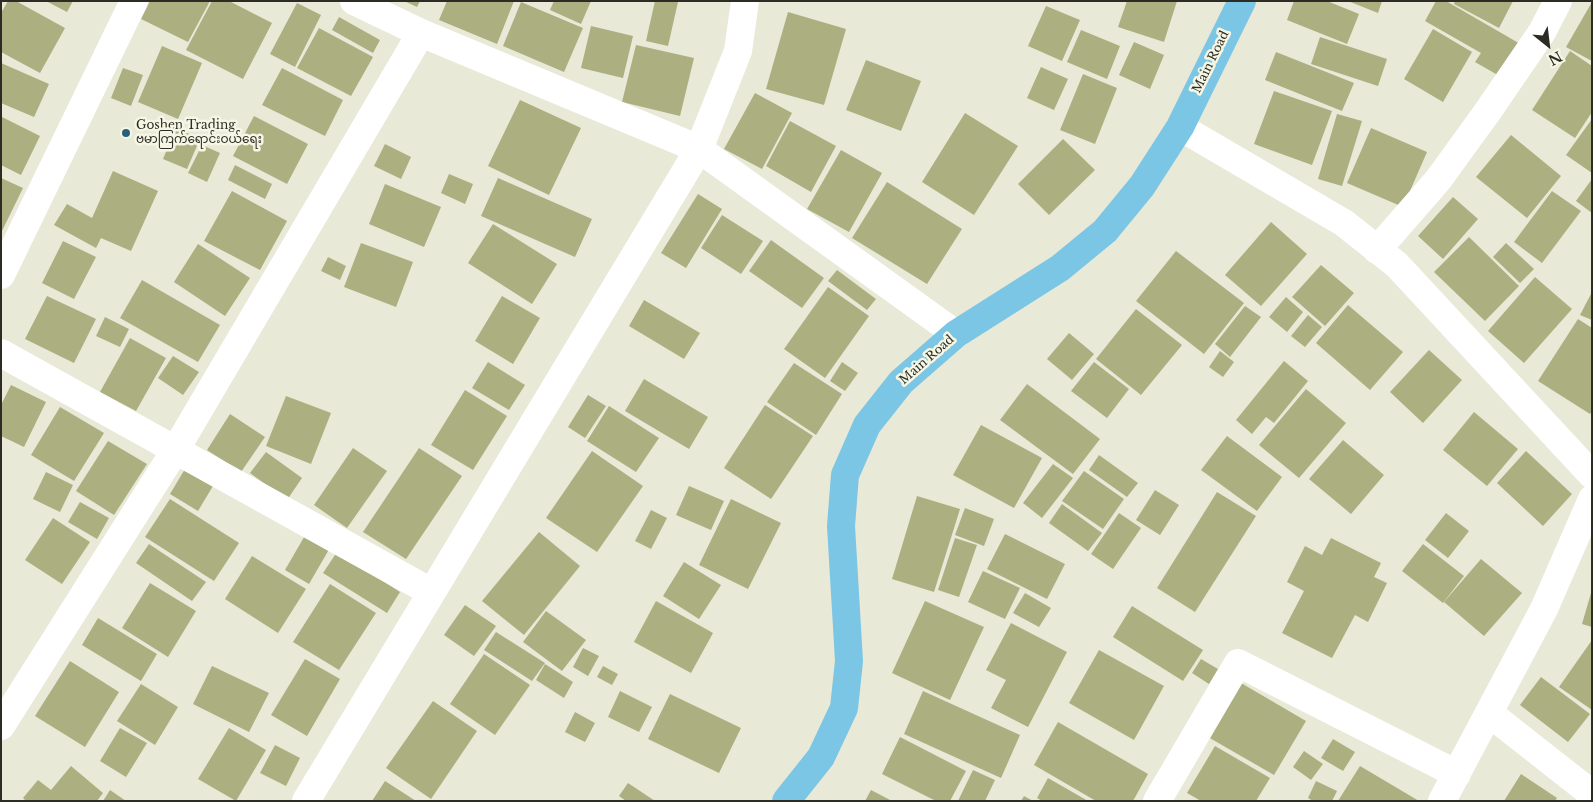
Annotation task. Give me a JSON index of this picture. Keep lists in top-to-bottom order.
{
  "streets": {
    "main road": ["Main Road"]
  },
  "places": ["Goshen Trading ဗမာကြက်ရောင်းဝယ်ရေး"],
  "north": "bottom right"
}
